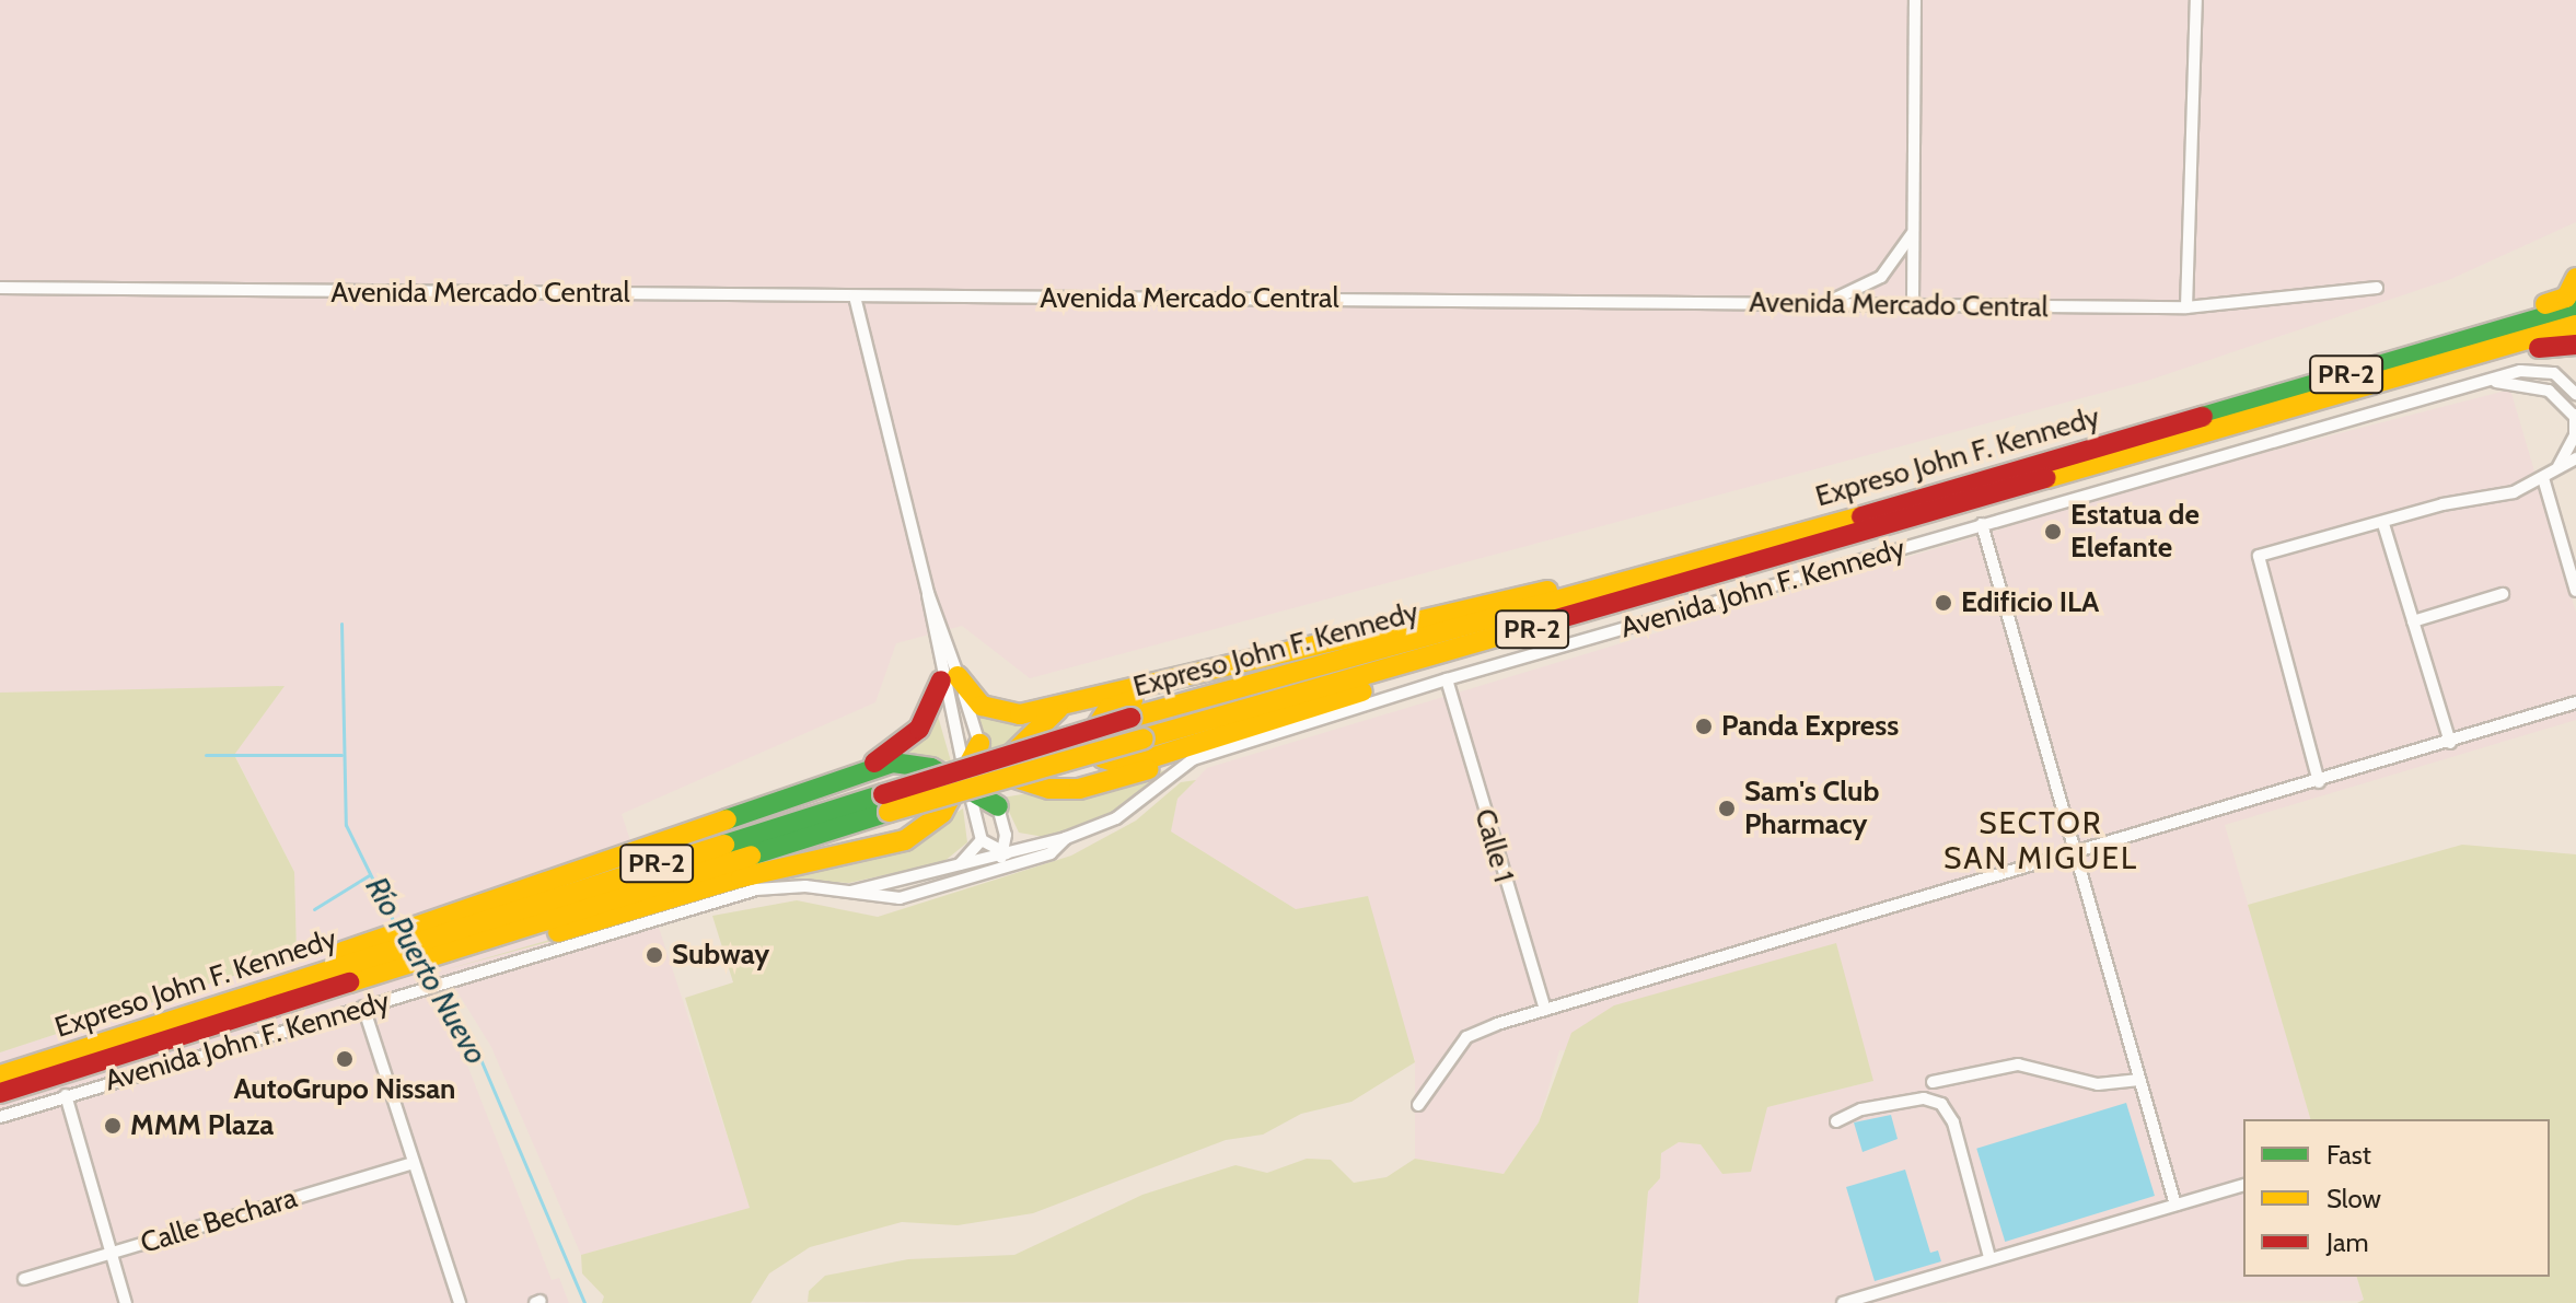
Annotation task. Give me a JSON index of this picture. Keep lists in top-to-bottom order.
{
  "streets": {
    "highway": ["PR-2", "Expreso John F. Kennedy"],
    "street": [
      "Avenida Mercado Central",
      "Avenida John F. Kennedy",
      "Calle 1",
      "Calle Bechara"
    ]
  },
  "crossings": [
    ["Avenida John F. Kennedy", "Calle 1"]
  ],
  "districts": ["SECTOR SAN MIGUEL"],
  "water": ["Río Puerto Nuevo"],
  "places": [
    "Estatua de Elefante",
    "Edificio ILA",
    "Panda Express",
    "Sam's Club Pharmacy",
    "Subway",
    "AutoGrupo Nissan",
    "MMM Plaza"
  ],
  "legend": ["Fast", "Slow", "Jam"]
}
